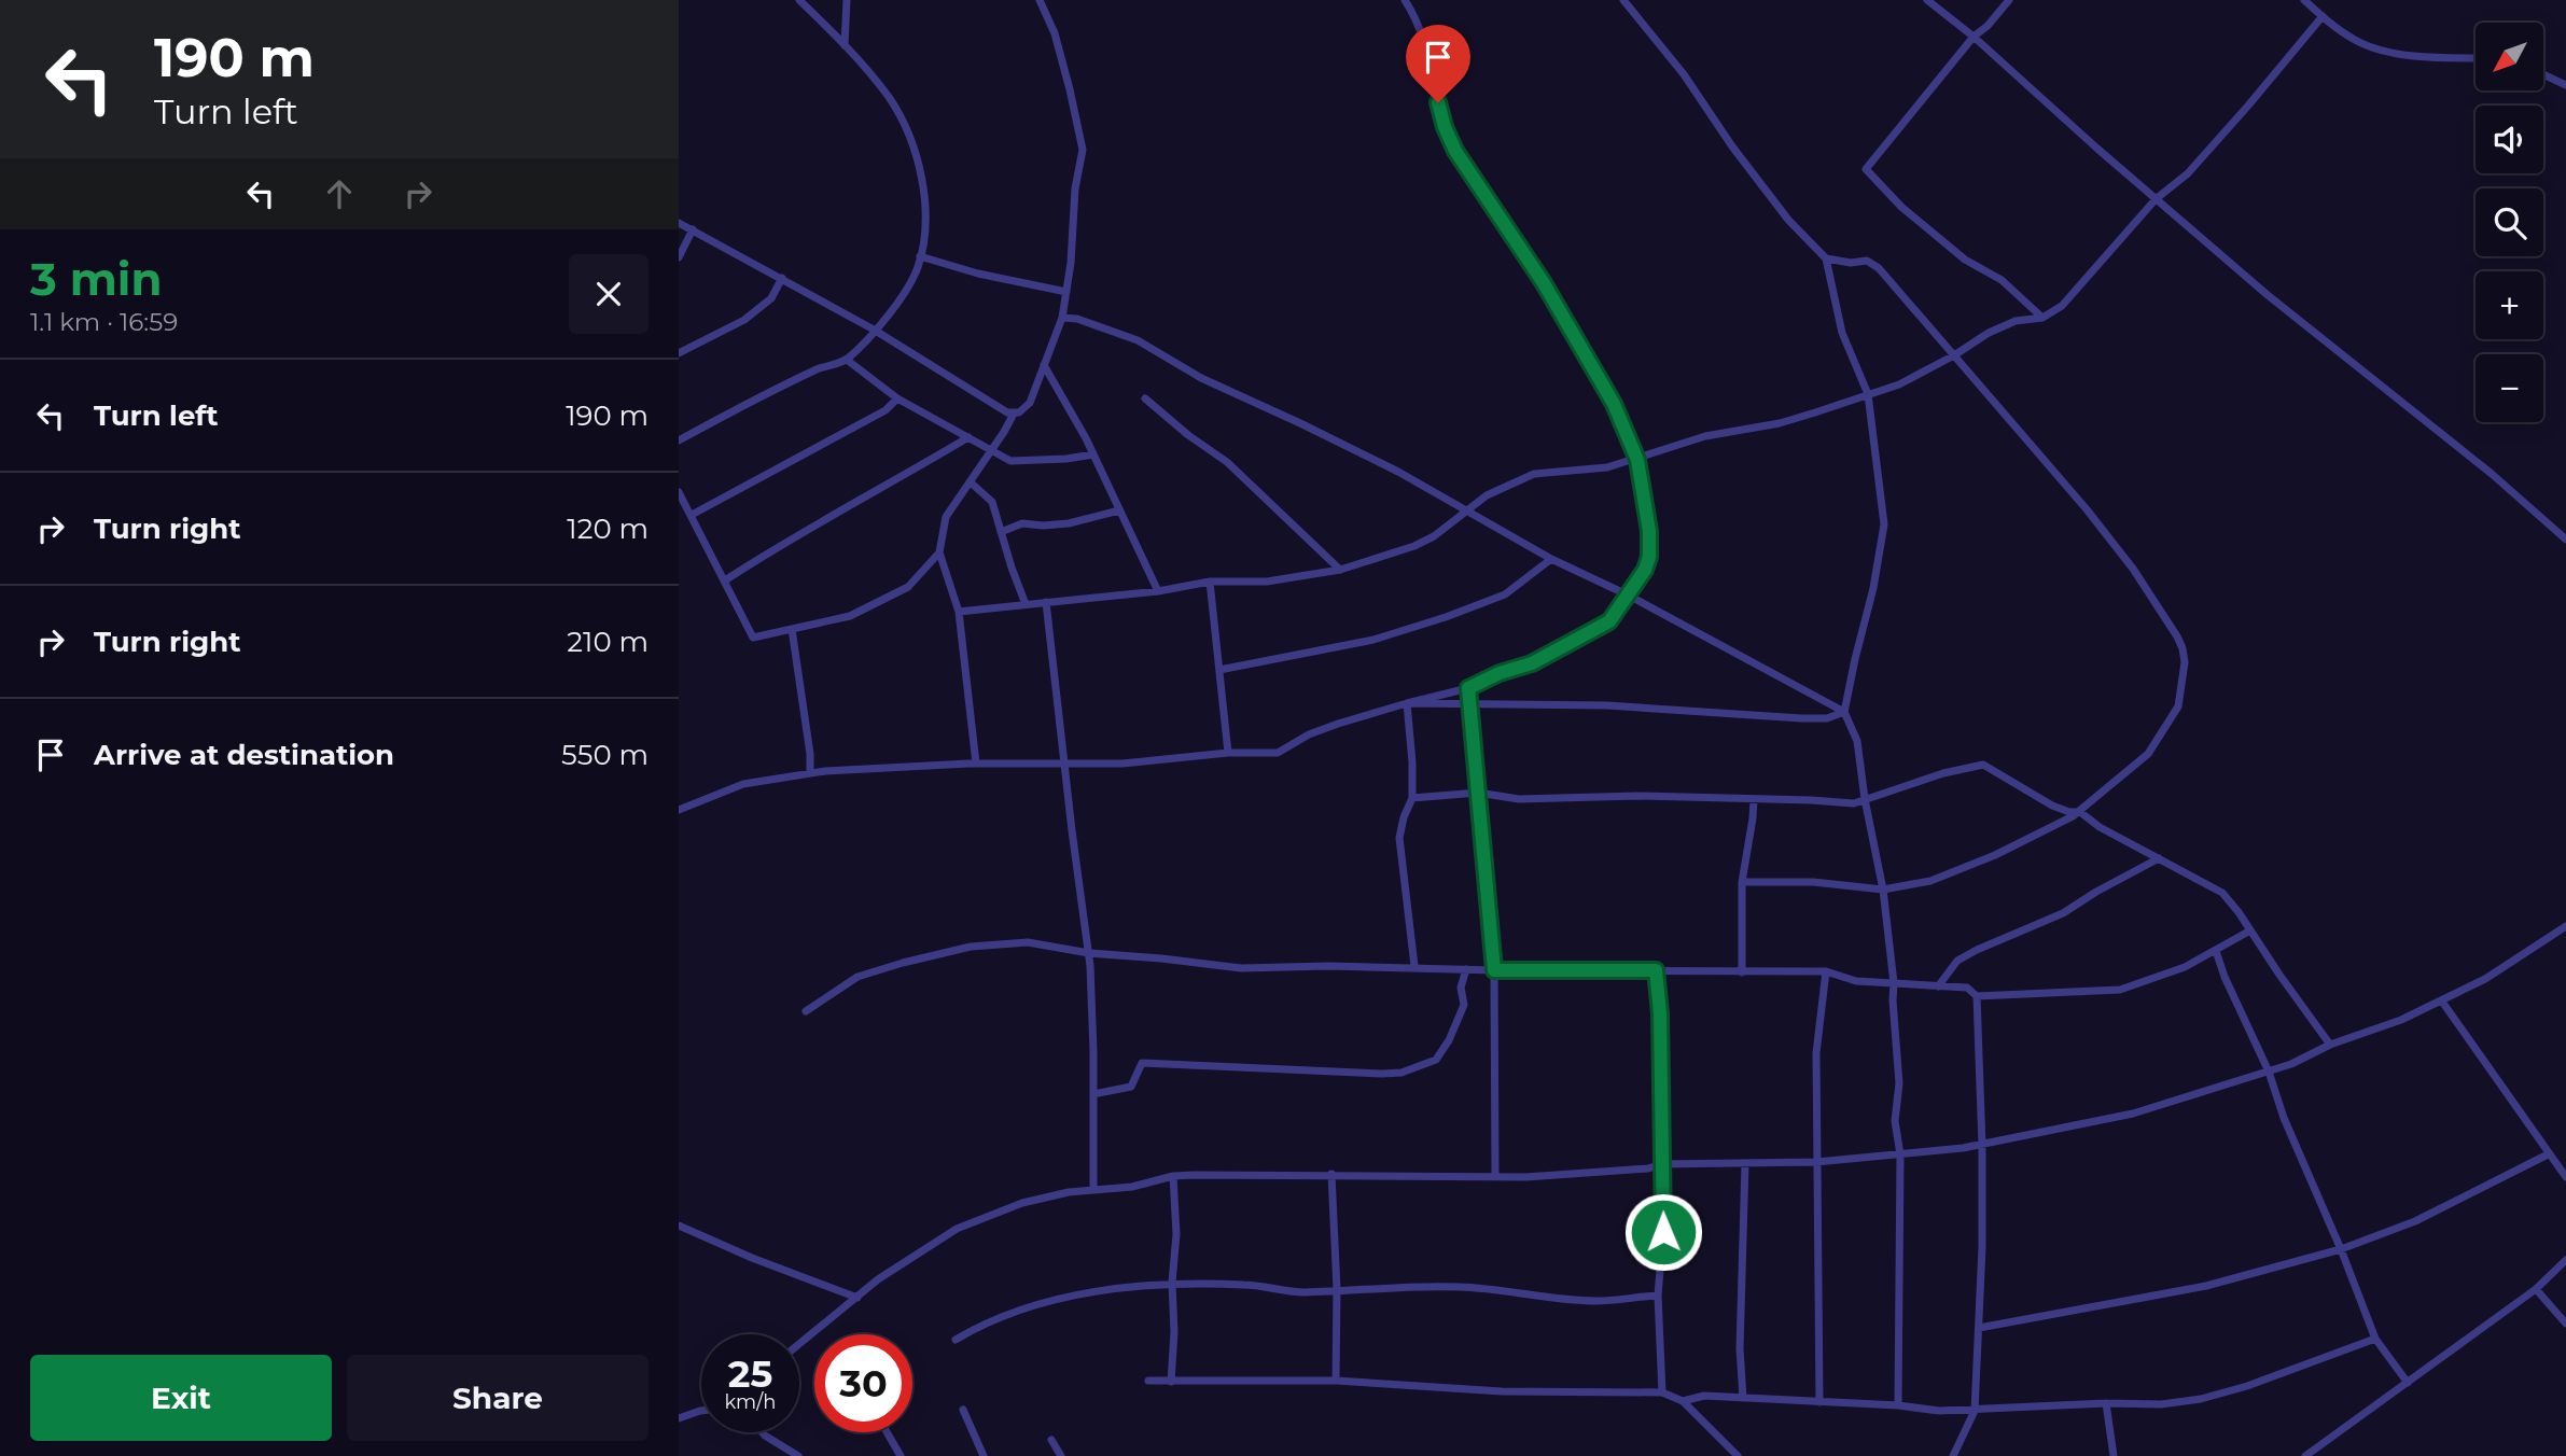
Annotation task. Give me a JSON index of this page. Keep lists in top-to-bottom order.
{
  "north": "bottom left",
  "page": {
    "turn": ["190 m", "Turn left"],
    "map_buttons": ["+", "−"],
    "heading": ["3 min", "1.1 km · 16:59"],
    "list": [
      {
        "name": "Turn left",
        "value": "190 m"
      },
      {
        "name": "Turn right",
        "value": "120 m"
      },
      {
        "name": "Turn right",
        "value": "210 m"
      },
      {
        "name": "Arrive at destination",
        "value": "550 m"
      }
    ],
    "speed": "25 km/h",
    "limit": "30",
    "buttons": ["Exit", "Share"]
  }
}
